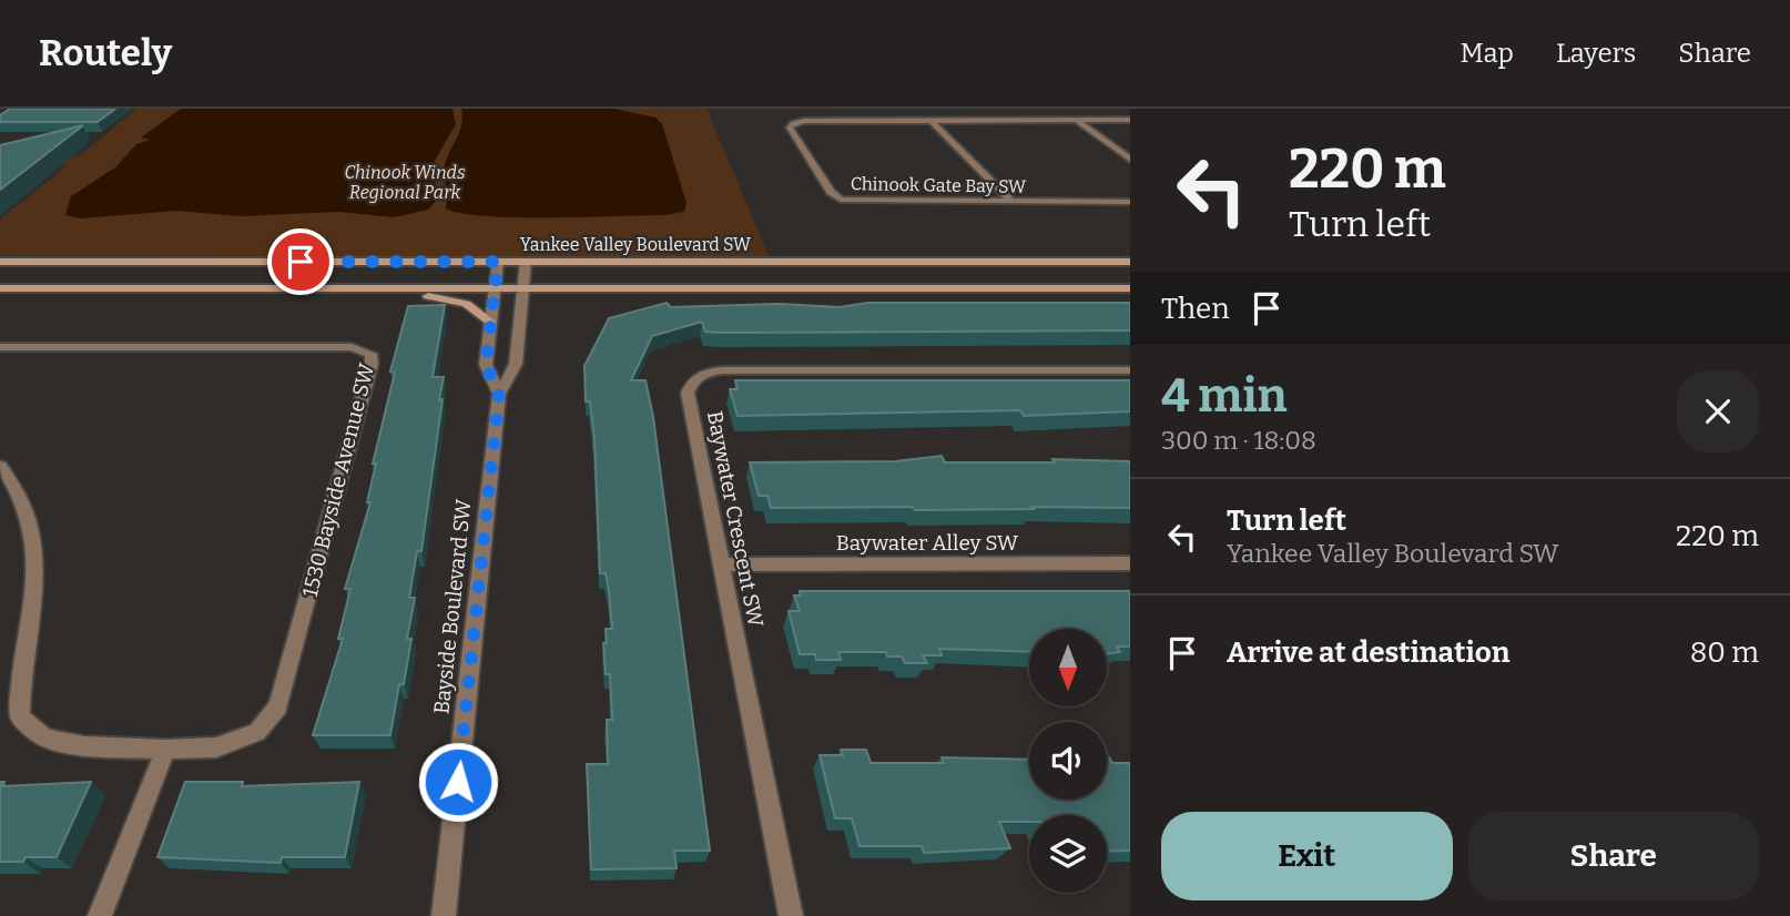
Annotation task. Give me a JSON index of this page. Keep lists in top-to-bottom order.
{
  "streets": {
    "main road": ["Yankee Valley Boulevard SW"],
    "street": [
      "Chinook Gate Bay SW",
      "1530 Bayside Avenue SW",
      "Baywater Crescent SW",
      "Baywater Alley SW",
      "Bayside Boulevard SW"
    ]
  },
  "crossings": [
    ["Yankee Valley Boulevard SW", "Bayside Boulevard SW"],
    ["Baywater Crescent SW", "Baywater Alley SW"]
  ],
  "parks": ["Chinook Winds Regional Park"],
  "north": "bottom",
  "page": {
    "header": "Routely",
    "nav": ["Map", "Layers", "Share"],
    "turn": ["220 m", "Turn left"],
    "then": "Then",
    "heading": ["4 min", "300 m · 18:08"],
    "list": [
      {
        "name": "Turn left",
        "note": "Yankee Valley Boulevard SW",
        "value": "220 m"
      },
      {
        "name": "Arrive at destination",
        "value": "80 m"
      }
    ],
    "buttons": ["Exit", "Share"]
  }
}
